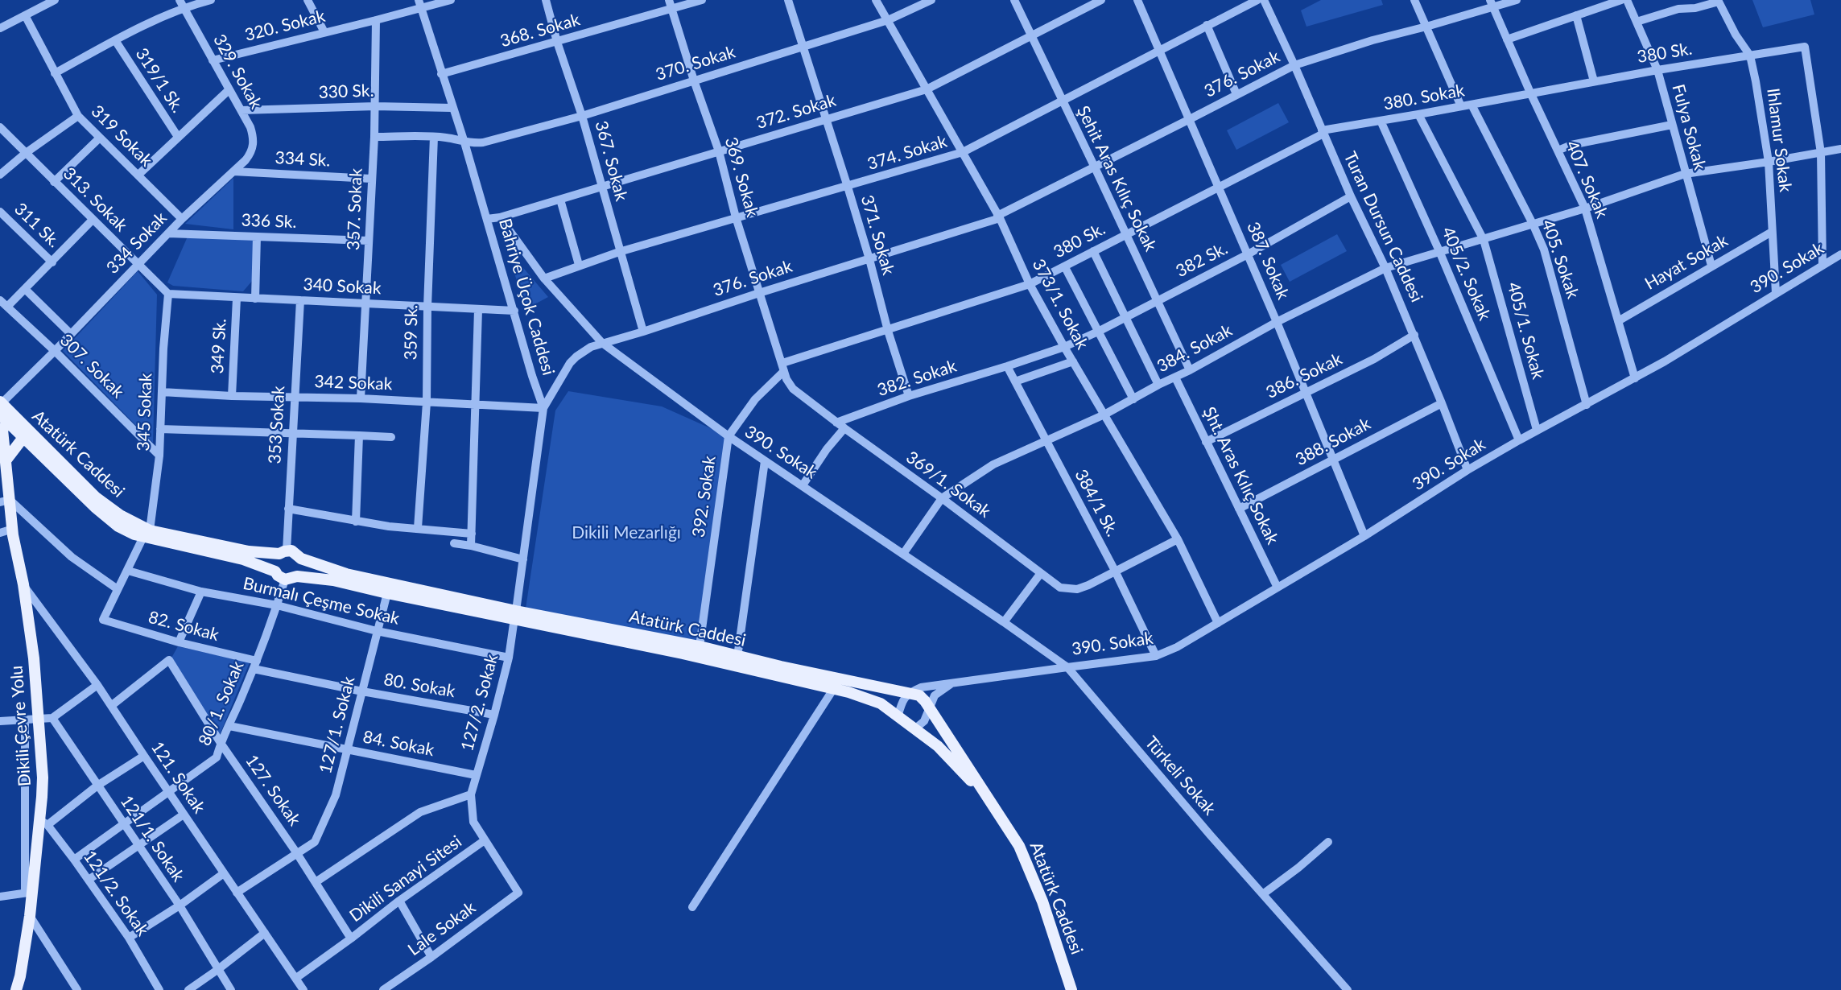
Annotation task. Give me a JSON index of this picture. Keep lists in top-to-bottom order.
{
  "streets": {
    "main road": ["Atatürk Caddesi", "Dikili Çevre Yolu"],
    "street": [
      "320. Sokak",
      "368. Sokak",
      "380 Sk.",
      "370. Sokak",
      "329. Sokak",
      "376. Sokak",
      "319/1 Sk.",
      "330 Sk.",
      "380. Sokak",
      "372. Sokak",
      "Fulya Sokak",
      "319 Sokak",
      "Ihlamur Sokak",
      "374. Sokak",
      "334 Sk.",
      "367. Sokak",
      "369. Sokak",
      "Şehit Aras Kılıç Sokak",
      "407. Sokak",
      "313. Sokak",
      "357. Sokak",
      "336 Sk.",
      "311 Sk.",
      "Turan Dursun Caddesi",
      "371. Sokak",
      "334 Sokak",
      "405. Sokak",
      "382 Sk.",
      "387. Sokak",
      "Hayat Sokak",
      "390. Sokak",
      "405/2. Sokak",
      "340 Sokak",
      "Bahriye Üçok Caddesi",
      "373/1. Sokak",
      "405/1. Sokak",
      "359 Sk.",
      "349 Sk.",
      "384. Sokak",
      "307. Sokak",
      "386. Sokak",
      "382. Sokak",
      "342 Sokak",
      "345 Sokak",
      "353 Sokak",
      "388. Sokak",
      "Şht. Aras Kılıç Sokak",
      "369/1. Sokak",
      "392. Sokak",
      "384/1 Sk.",
      "Burmalı Çeşme Sokak",
      "82. Sokak",
      "80. Sokak",
      "127/2. Sokak",
      "80/1. Sokak",
      "127/1. Sokak",
      "84. Sokak",
      "Türkeli Sokak",
      "121. Sokak",
      "127. Sokak",
      "121/1. Sokak",
      "Dikili Sanayi Sitesi",
      "121/2. Sokak",
      "Lale Sokak"
    ]
  },
  "crossings": [
    ["320. Sokak", "329. Sokak"],
    ["320. Sokak", "357. Sokak"],
    ["320. Sokak", "Bahriye Üçok Caddesi"],
    ["368. Sokak", "367. Sokak"],
    ["368. Sokak", "369. Sokak"],
    ["368. Sokak", "Bahriye Üçok Caddesi"],
    ["380 Sk.", "380. Sokak"],
    ["380 Sk.", "Fulya Sokak"],
    ["380 Sk.", "Ihlamur Sokak"],
    ["380 Sk.", "369. Sokak"],
    ["380 Sk.", "Şehit Aras Kılıç Sokak"],
    ["380 Sk.", "407. Sokak"],
    ["380 Sk.", "Turan Dursun Caddesi"],
    ["380 Sk.", "371. Sokak"],
    ["380 Sk.", "387. Sokak"],
    ["380 Sk.", "373/1. Sokak"],
    ["380 Sk.", "384. Sokak"],
    ["380 Sk.", "369/1. Sokak"],
    ["380 Sk.", "392. Sokak"],
    ["370. Sokak", "367. Sokak"],
    ["370. Sokak", "369. Sokak"],
    ["370. Sokak", "357. Sokak"],
    ["370. Sokak", "371. Sokak"],
    ["370. Sokak", "Bahriye Üçok Caddesi"],
    ["370. Sokak", "373/1. Sokak"],
    ["370. Sokak", "359 Sk."],
    ["329. Sokak", "330 Sk."],
    ["329. Sokak", "334 Sokak"],
    ["376. Sokak", "367. Sokak"],
    ["376. Sokak", "369. Sokak"],
    ["376. Sokak", "Şehit Aras Kılıç Sokak"],
    ["376. Sokak", "407. Sokak"],
    ["376. Sokak", "Turan Dursun Caddesi"],
    ["376. Sokak", "371. Sokak"],
    ["376. Sokak", "387. Sokak"],
    ["376. Sokak", "390. Sokak"],
    ["376. Sokak", "Bahriye Üçok Caddesi"],
    ["376. Sokak", "373/1. Sokak"],
    ["376. Sokak", "342 Sokak"],
    ["330 Sk.", "357. Sokak"],
    ["330 Sk.", "Bahriye Üçok Caddesi"],
    ["380. Sokak", "407. Sokak"],
    ["380. Sokak", "Turan Dursun Caddesi"],
    ["380. Sokak", "405. Sokak"],
    ["380. Sokak", "405/2. Sokak"],
    ["380. Sokak", "405/1. Sokak"],
    ["372. Sokak", "367. Sokak"],
    ["372. Sokak", "369. Sokak"],
    ["372. Sokak", "Şehit Aras Kılıç Sokak"],
    ["372. Sokak", "371. Sokak"],
    ["372. Sokak", "390. Sokak"],
    ["372. Sokak", "Bahriye Üçok Caddesi"],
    ["372. Sokak", "373/1. Sokak"],
    ["Fulya Sokak", "Hayat Sokak"],
    ["Fulya Sokak", "384. Sokak"],
    ["319 Sokak", "334 Sokak"],
    ["Ihlamur Sokak", "Hayat Sokak"],
    ["Ihlamur Sokak", "390. Sokak"],
    ["Ihlamur Sokak", "384. Sokak"],
    ["374. Sokak", "367. Sokak"],
    ["374. Sokak", "369. Sokak"],
    ["374. Sokak", "Şehit Aras Kılıç Sokak"],
    ["374. Sokak", "371. Sokak"],
    ["374. Sokak", "387. Sokak"],
    ["374. Sokak", "390. Sokak"],
    ["374. Sokak", "373/1. Sokak"],
    ["334 Sk.", "357. Sokak"],
    ["334 Sk.", "334 Sokak"],
    ["369. Sokak", "369/1. Sokak"],
    ["369. Sokak", "392. Sokak"],
    ["Şehit Aras Kılıç Sokak", "382 Sk."],
    ["Şehit Aras Kılıç Sokak", "384. Sokak"],
    ["407. Sokak", "Hayat Sokak"],
    ["407. Sokak", "390. Sokak"],
    ["407. Sokak", "384. Sokak"],
    ["313. Sokak", "334 Sokak"],
    ["313. Sokak", "340 Sokak"],
    ["313. Sokak", "345 Sokak"],
    ["357. Sokak", "336 Sk."],
    ["357. Sokak", "340 Sokak"],
    ["357. Sokak", "342 Sokak"],
    ["336 Sk.", "334 Sokak"],
    ["Turan Dursun Caddesi", "382 Sk."],
    ["Turan Dursun Caddesi", "390. Sokak"],
    ["Turan Dursun Caddesi", "384. Sokak"],
    ["Turan Dursun Caddesi", "386. Sokak"],
    ["Turan Dursun Caddesi", "388. Sokak"],
    ["371. Sokak", "382. Sokak"],
    ["334 Sokak", "307. Sokak"],
    ["334 Sokak", "Atatürk Caddesi"],
    ["334 Sokak", "Dikili Çevre Yolu"],
    ["405. Sokak", "390. Sokak"],
    ["405. Sokak", "384. Sokak"],
    ["382 Sk.", "387. Sokak"],
    ["382 Sk.", "373/1. Sokak"],
    ["382 Sk.", "382. Sokak"],
    ["387. Sokak", "390. Sokak"],
    ["387. Sokak", "384. Sokak"],
    ["387. Sokak", "386. Sokak"],
    ["387. Sokak", "388. Sokak"],
    ["390. Sokak", "405/2. Sokak"],
    ["390. Sokak", "373/1. Sokak"],
    ["390. Sokak", "405/1. Sokak"],
    ["390. Sokak", "384. Sokak"],
    ["390. Sokak", "Şht. Aras Kılıç Sokak"],
    ["390. Sokak", "392. Sokak"],
    ["390. Sokak", "384/1 Sk."],
    ["390. Sokak", "Türkeli Sokak"],
    ["405/2. Sokak", "384. Sokak"],
    ["340 Sokak", "Bahriye Üçok Caddesi"],
    ["340 Sokak", "359 Sk."],
    ["340 Sokak", "349 Sk."],
    ["340 Sokak", "345 Sokak"],
    ["340 Sokak", "353 Sokak"],
    ["Bahriye Üçok Caddesi", "342 Sokak"],
    ["Bahriye Üçok Caddesi", "Atatürk Caddesi"],
    ["Bahriye Üçok Caddesi", "127/2. Sokak"],
    ["373/1. Sokak", "384. Sokak"],
    ["373/1. Sokak", "382. Sokak"],
    ["373/1. Sokak", "369/1. Sokak"],
    ["405/1. Sokak", "384. Sokak"],
    ["359 Sk.", "342 Sokak"],
    ["349 Sk.", "342 Sokak"],
    ["384. Sokak", "Şht. Aras Kılıç Sokak"],
    ["384. Sokak", "369/1. Sokak"],
    ["384. Sokak", "384/1 Sk."],
    ["307. Sokak", "345 Sokak"],
    ["386. Sokak", "Şht. Aras Kılıç Sokak"],
    ["382. Sokak", "369/1. Sokak"],
    ["382. Sokak", "384/1 Sk."],
    ["342 Sokak", "345 Sokak"],
    ["342 Sokak", "353 Sokak"],
    ["345 Sokak", "Atatürk Caddesi"],
    ["345 Sokak", "Burmalı Çeşme Sokak"],
    ["345 Sokak", "82. Sokak"],
    ["353 Sokak", "Atatürk Caddesi"],
    ["353 Sokak", "80/1. Sokak"],
    ["388. Sokak", "Şht. Aras Kılıç Sokak"],
    ["Atatürk Caddesi", "392. Sokak"],
    ["Atatürk Caddesi", "127/2. Sokak"],
    ["Atatürk Caddesi", "80/1. Sokak"],
    ["Atatürk Caddesi", "127/1. Sokak"],
    ["Atatürk Caddesi", "Dikili Çevre Yolu"],
    ["369/1. Sokak", "392. Sokak"],
    ["369/1. Sokak", "384/1 Sk."],
    ["Burmalı Çeşme Sokak", "127/2. Sokak"],
    ["Burmalı Çeşme Sokak", "80/1. Sokak"],
    ["Burmalı Çeşme Sokak", "127/1. Sokak"],
    ["82. Sokak", "80. Sokak"],
    ["82. Sokak", "80/1. Sokak"],
    ["80. Sokak", "127/2. Sokak"],
    ["80. Sokak", "80/1. Sokak"],
    ["80. Sokak", "127/1. Sokak"],
    ["127/2. Sokak", "84. Sokak"],
    ["127/2. Sokak", "Dikili Sanayi Sitesi"],
    ["80/1. Sokak", "84. Sokak"],
    ["80/1. Sokak", "121. Sokak"],
    ["80/1. Sokak", "127. Sokak"],
    ["80/1. Sokak", "121/1. Sokak"],
    ["80/1. Sokak", "121/2. Sokak"],
    ["127/1. Sokak", "84. Sokak"],
    ["127/1. Sokak", "121. Sokak"],
    ["127/1. Sokak", "127. Sokak"],
    ["Dikili Çevre Yolu", "121. Sokak"],
    ["Dikili Çevre Yolu", "121/2. Sokak"],
    ["121. Sokak", "127. Sokak"],
    ["121. Sokak", "Dikili Sanayi Sitesi"],
    ["127. Sokak", "Dikili Sanayi Sitesi"],
    ["Dikili Sanayi Sitesi", "Lale Sokak"]
  ],
  "parks": ["Dikili Mezarlığı"]
}
